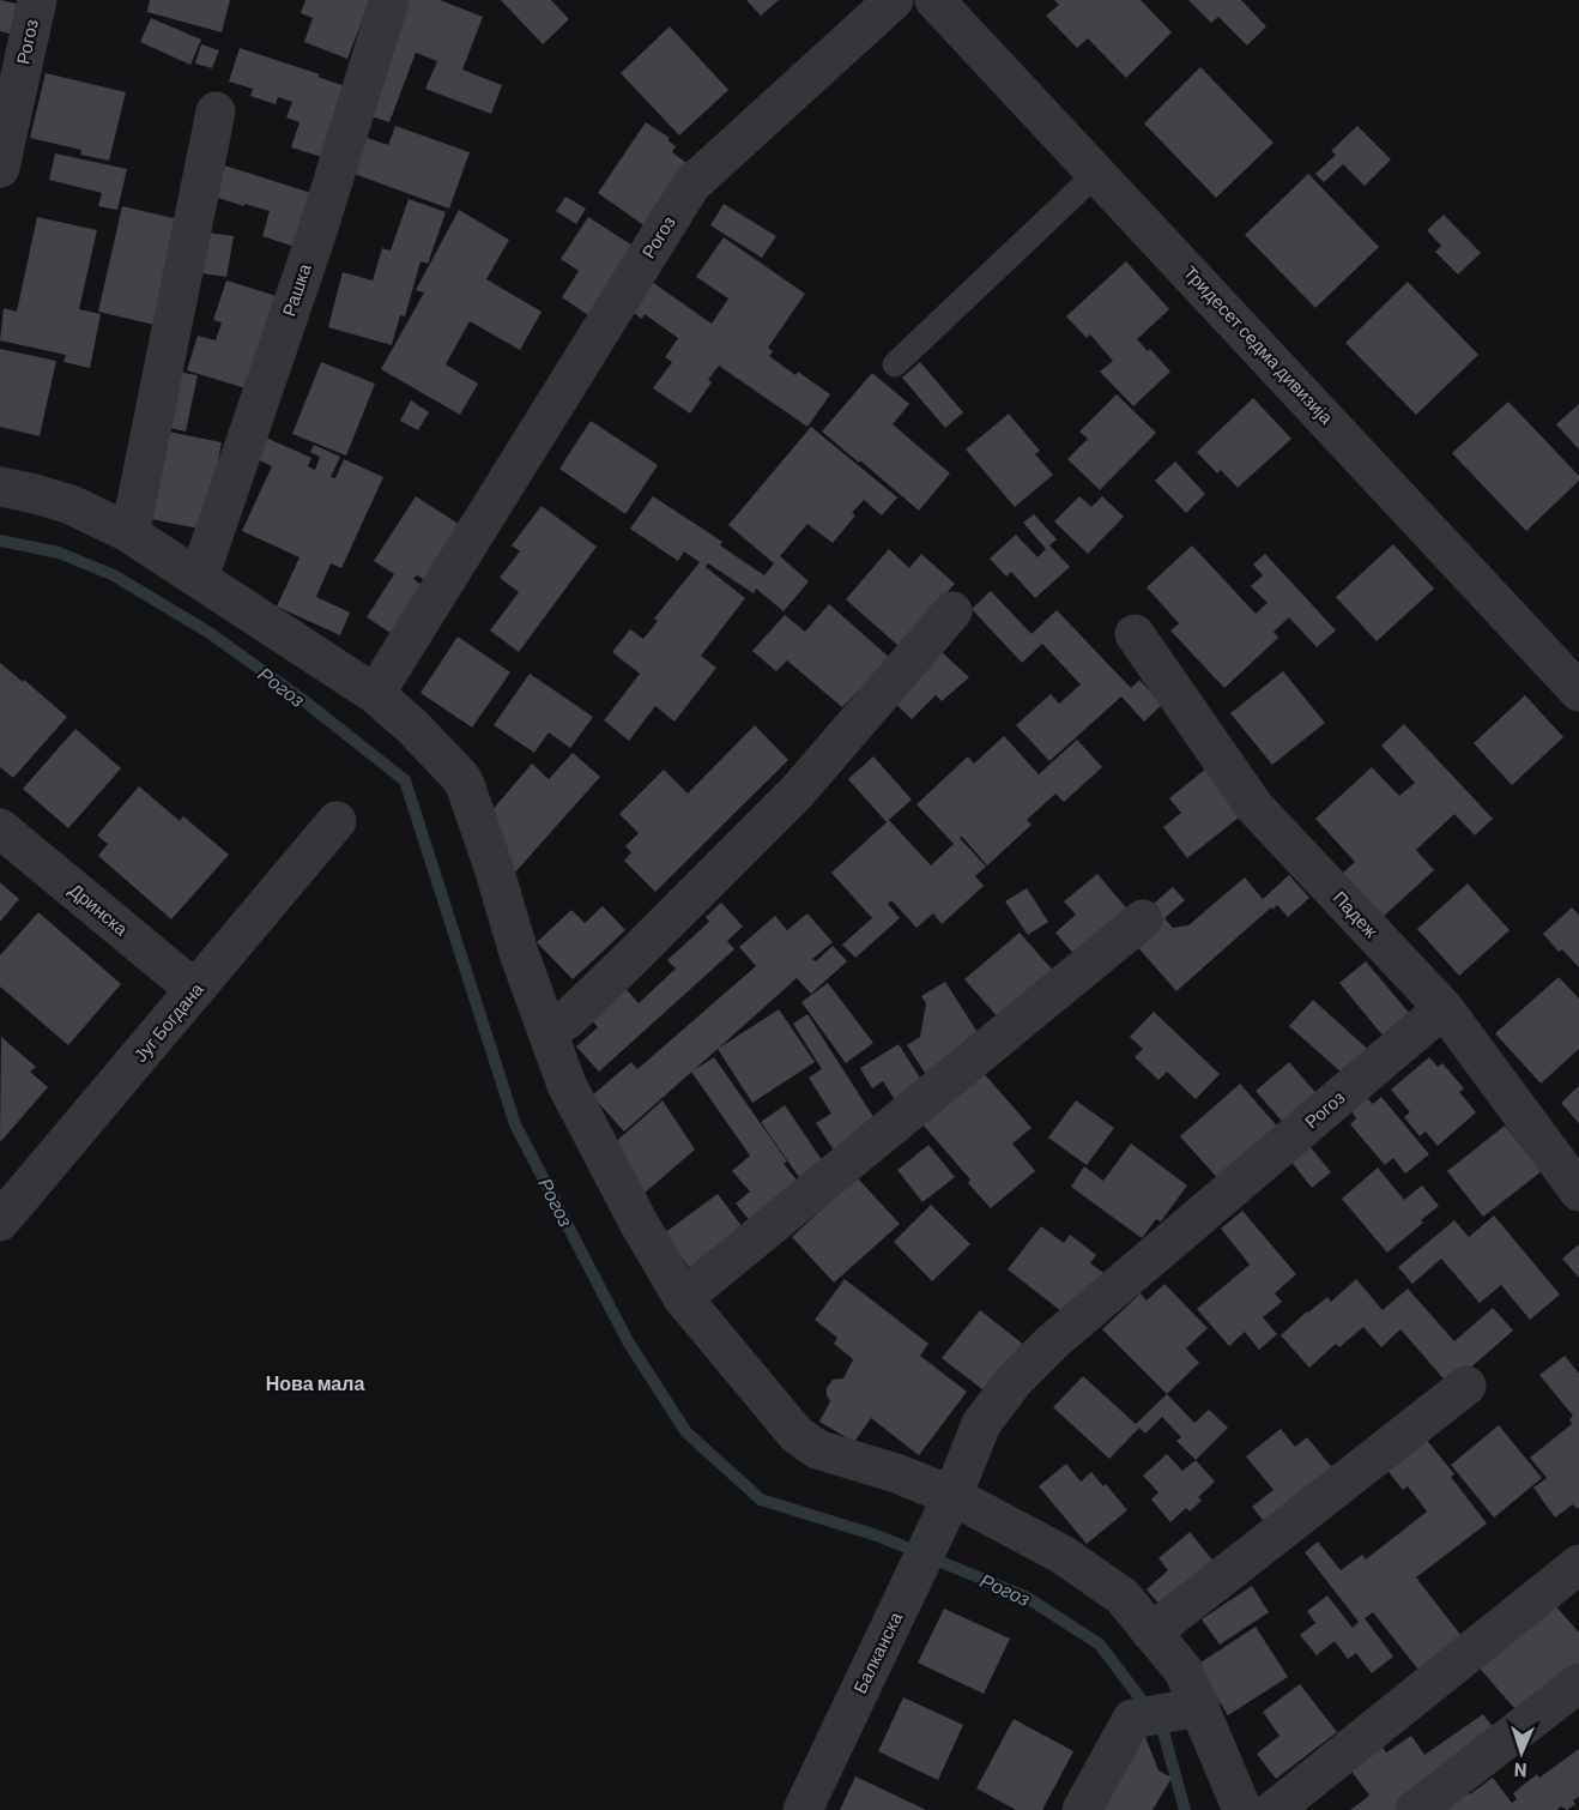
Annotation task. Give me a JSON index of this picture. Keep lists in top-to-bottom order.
{
  "streets": {
    "street": [
      "Рогоз",
      "Рашка",
      "Тридесет седма дивизија",
      "Дринска",
      "Падеж",
      "Југ Богдана",
      "Балканска"
    ]
  },
  "crossings": [
    ["Рогоз", "Падеж"],
    ["Рогоз", "Балканска"],
    ["Дринска", "Југ Богдана"]
  ],
  "districts": ["Нова мала"],
  "water": ["Рогоз"],
  "north": "bottom"
}
